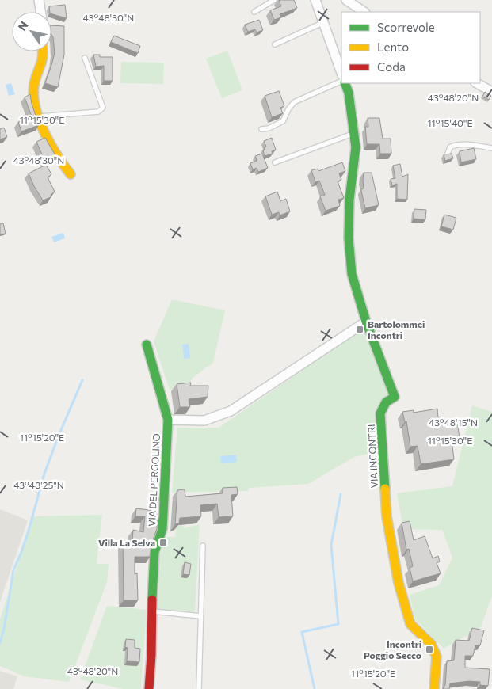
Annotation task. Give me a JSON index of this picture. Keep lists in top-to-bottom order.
{
  "streets": {
    "street": ["VIA INCONTRI", "VIA DEL PERGOLINO"]
  },
  "places": {
    "transit": ["Bartolommei Incontri", "Villa La Selva", "Incontri Poggio Secco"]
  },
  "legend": ["Scorrevole", "Lento", "Coda"],
  "north": "top left",
  "coordinates": [
    "43°48'30\"N",
    "43°48'20\"N",
    "11°15'30\"E",
    "11°15'40\"E",
    "43°48'15\"N",
    "11°15'20\"E",
    "43°48'25\"N"
  ]
}
